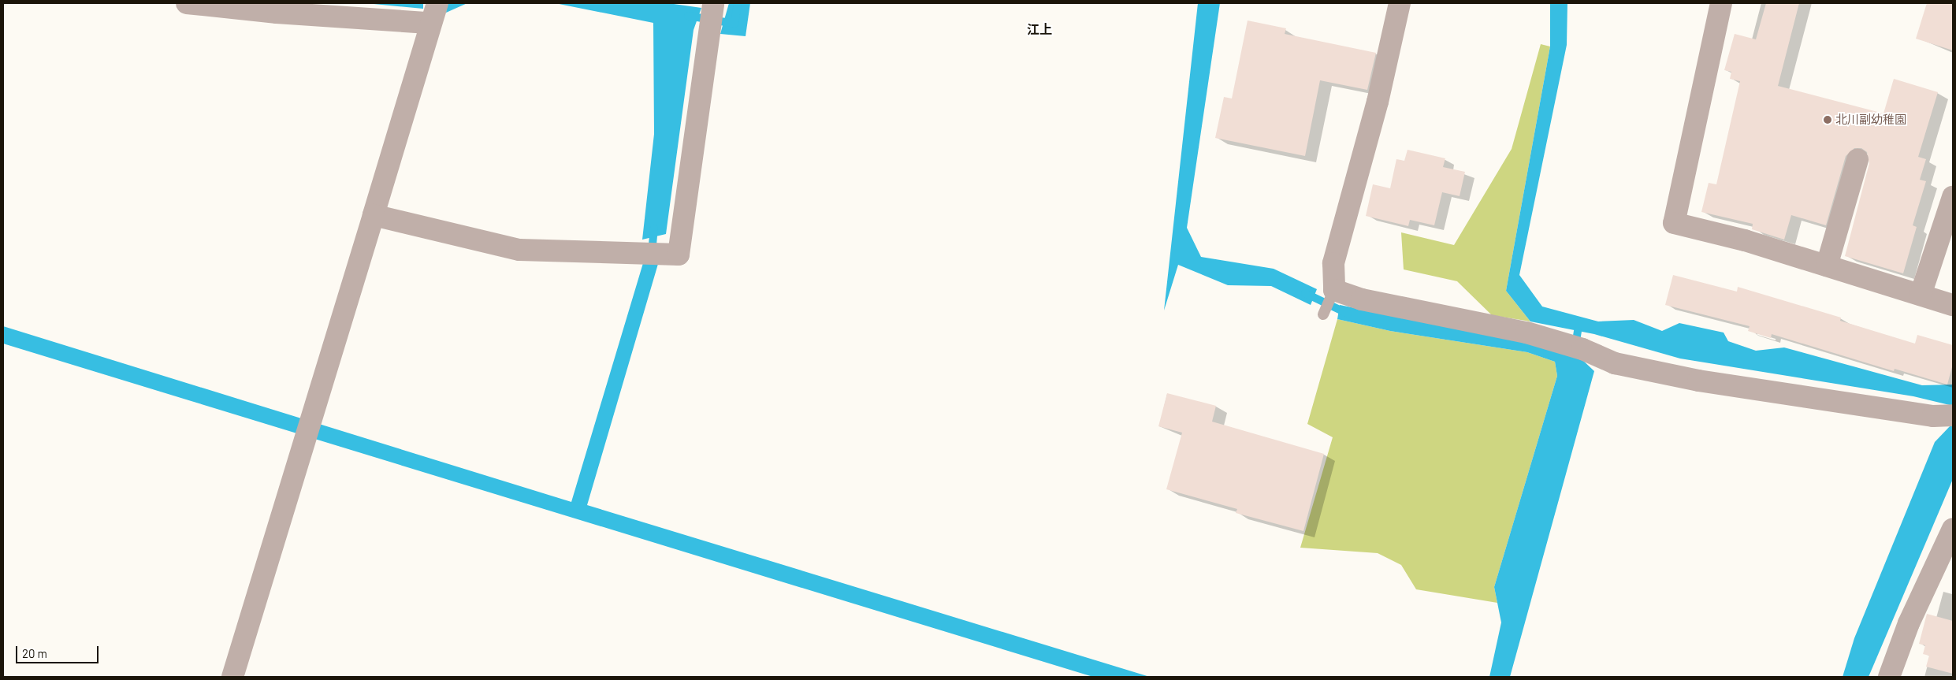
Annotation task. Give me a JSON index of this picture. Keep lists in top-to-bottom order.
{
  "districts": ["江上"],
  "places": ["北川副幼稚園"],
  "scale_bar": "20 m"
}
